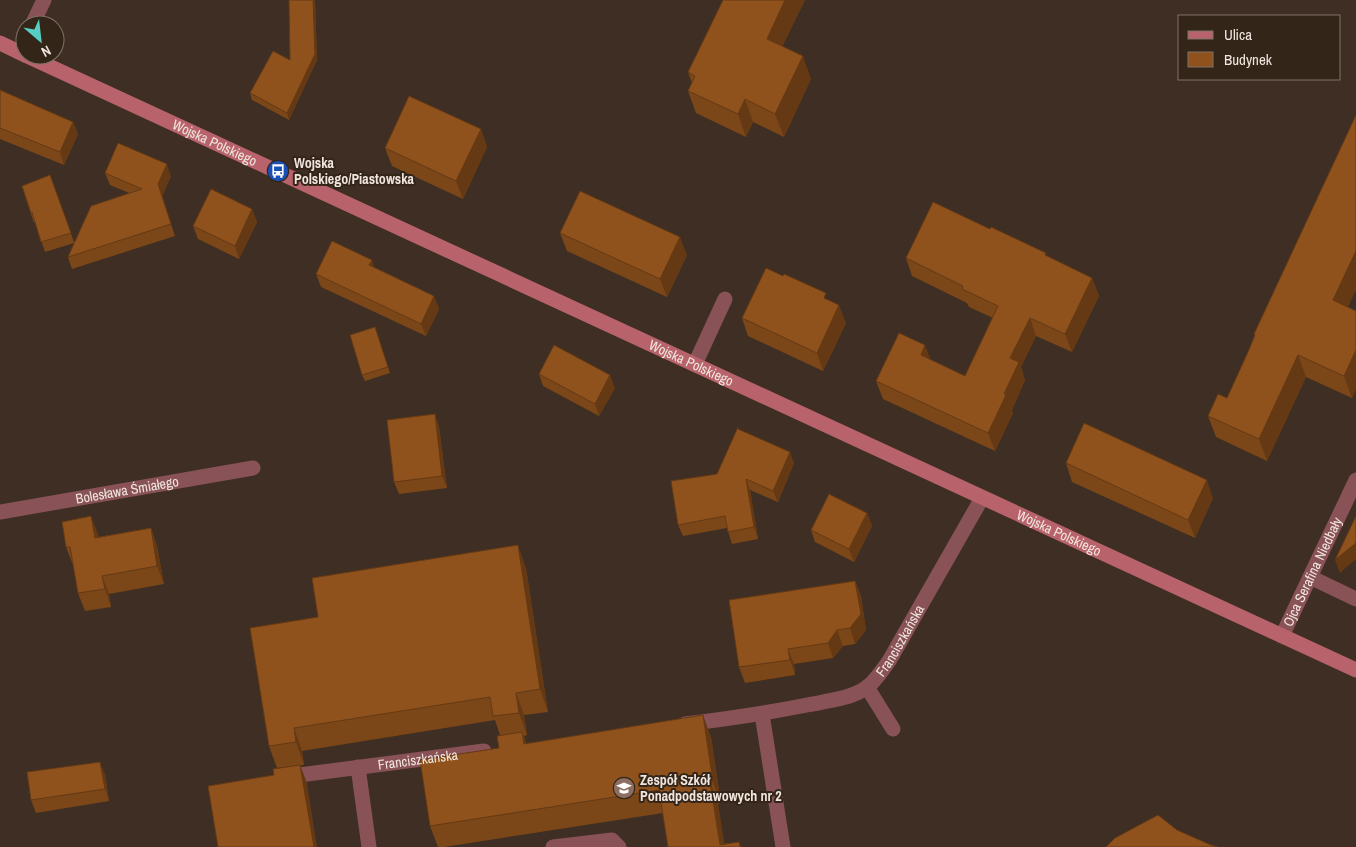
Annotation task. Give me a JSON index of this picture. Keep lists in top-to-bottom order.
{
  "streets": {
    "main road": ["Wojska Polskiego"],
    "street": ["Bolesława Śmiałego", "Ojca Serafina Niedbały", "Franciszkańska"]
  },
  "crossings": [
    ["Wojska Polskiego", "Ojca Serafina Niedbały"],
    ["Wojska Polskiego", "Franciszkańska"]
  ],
  "places": {
    "bus stop": ["Wojska Polskiego/Piastowska"],
    "school or university": ["Zespół Szkół Ponadpodstawowych nr 2"]
  },
  "legend": ["Ulica", "Budynek"],
  "north": "bottom right"
}
